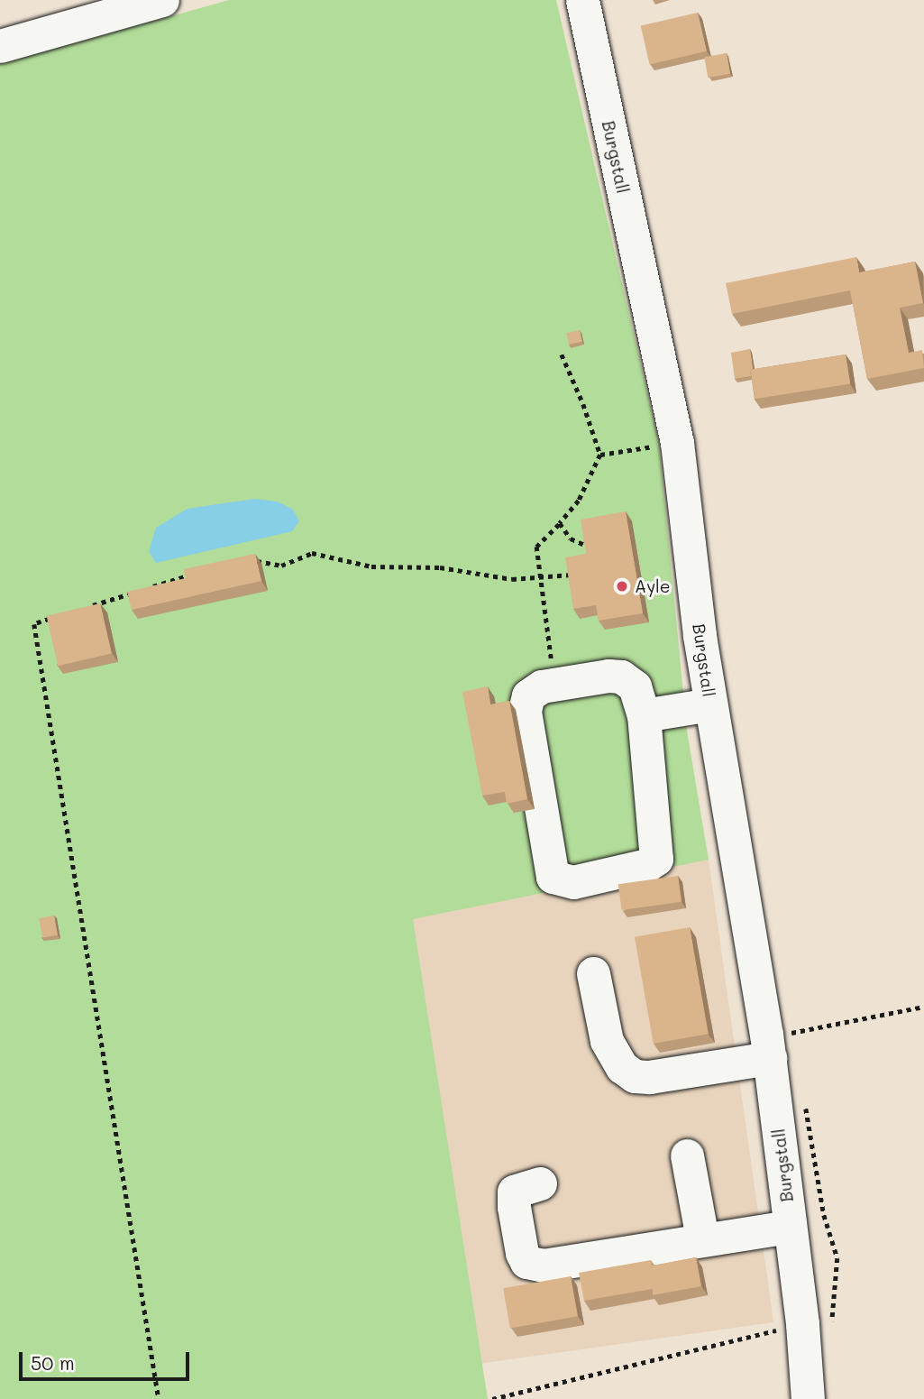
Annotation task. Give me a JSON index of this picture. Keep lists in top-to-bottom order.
{
  "streets": {
    "street": ["Burgstall"]
  },
  "places": ["Ayle"],
  "scale_bar": "50 m"
}
